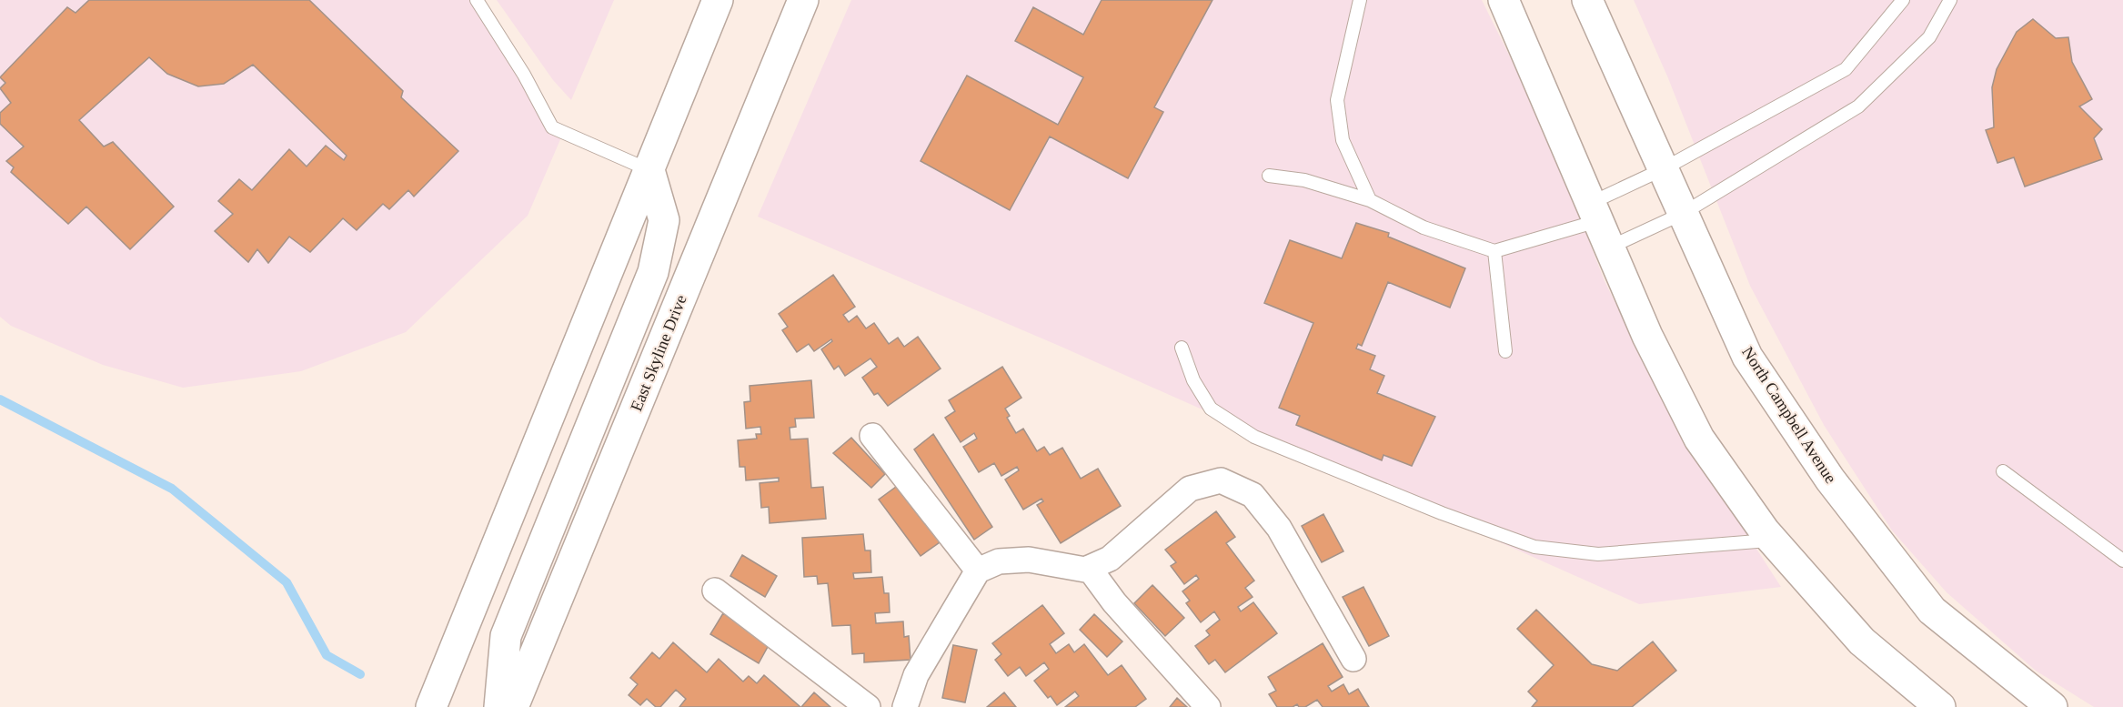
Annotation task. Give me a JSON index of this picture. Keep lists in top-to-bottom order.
{
  "streets": {
    "main road": ["East Skyline Drive", "North Campbell Avenue"]
  }
}
